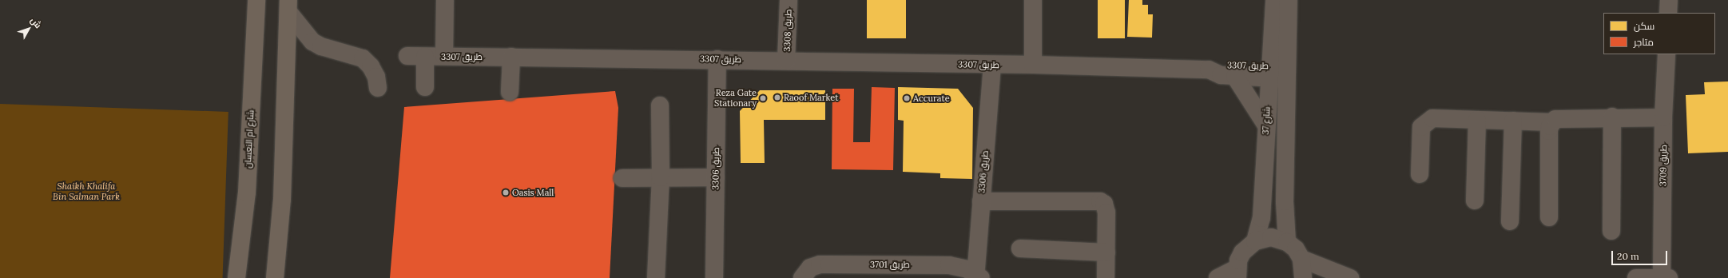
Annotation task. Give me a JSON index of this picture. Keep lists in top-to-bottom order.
{
  "streets": {
    "main road": ["شارع ام النعسان"],
    "street": [
      "طريق 3308",
      "طريق 3307",
      "شارع 37",
      "طريق 3709",
      "طريق 3306",
      "طريق 3701"
    ]
  },
  "crossings": [
    ["طريق 3308", "طريق 3307"],
    ["طريق 3307", "شارع 37"],
    ["طريق 3307", "طريق 3306"],
    ["طريق 3306", "طريق 3701"]
  ],
  "parks": ["Shaikh Khalifa Bin Salman Park"],
  "places": [
    "Raoof Market",
    "Reza Gate Stationary",
    "Accurate",
    "Oasis Mall"
  ],
  "legend": ["سكن", "متاجر"],
  "scale_bar": "20 m",
  "north": "top right"
}
